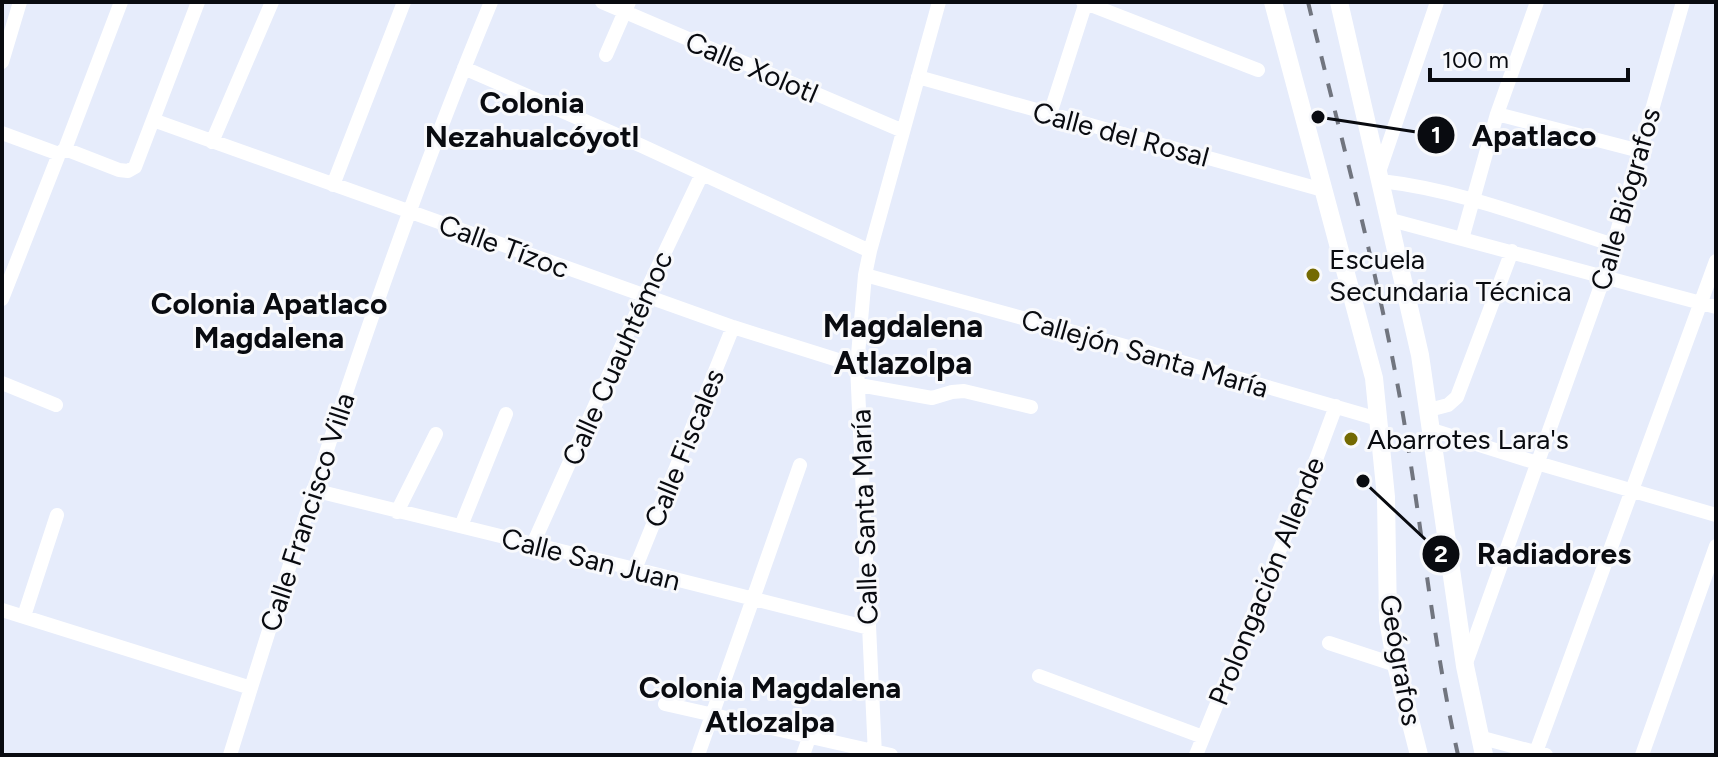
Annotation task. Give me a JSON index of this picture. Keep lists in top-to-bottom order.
{
  "streets": {
    "main road": ["Geógrafos"],
    "street": [
      "Calle Xolotl",
      "Calle del Rosal",
      "Calle Biógrafos",
      "Calle Tízoc",
      "Callejón Santa María",
      "Calle Cuauhtémoc",
      "Calle Fiscales",
      "Calle Francisco Villa",
      "Calle Santa María",
      "Calle San Juan",
      "Prolongación Allende"
    ]
  },
  "crossings": [
    ["Calle Xolotl", "Calle Santa María"],
    ["Calle del Rosal", "Calle Santa María"],
    ["Calle del Rosal", "Geógrafos"],
    ["Calle Tízoc", "Calle Cuauhtémoc"],
    ["Calle Tízoc", "Calle Fiscales"],
    ["Calle Tízoc", "Calle Francisco Villa"],
    ["Calle Tízoc", "Calle Santa María"],
    ["Callejón Santa María", "Calle Santa María"],
    ["Callejón Santa María", "Prolongación Allende"],
    ["Callejón Santa María", "Geógrafos"],
    ["Calle Cuauhtémoc", "Calle San Juan"],
    ["Calle Fiscales", "Calle San Juan"],
    ["Calle Francisco Villa", "Calle San Juan"],
    ["Calle Santa María", "Calle San Juan"]
  ],
  "districts": [
    "Colonia Nezahualcóyotl",
    "Colonia Apatlaco Magdalena",
    "Magdalena Atlazolpa",
    "Colonia Magdalena Atlozalpa"
  ],
  "places": [
    "Apatlaco",
    "Escuela Secundaria Técnica",
    "Abarrotes Lara's",
    "Radiadores"
  ],
  "scale_bar": "100 m"
}
